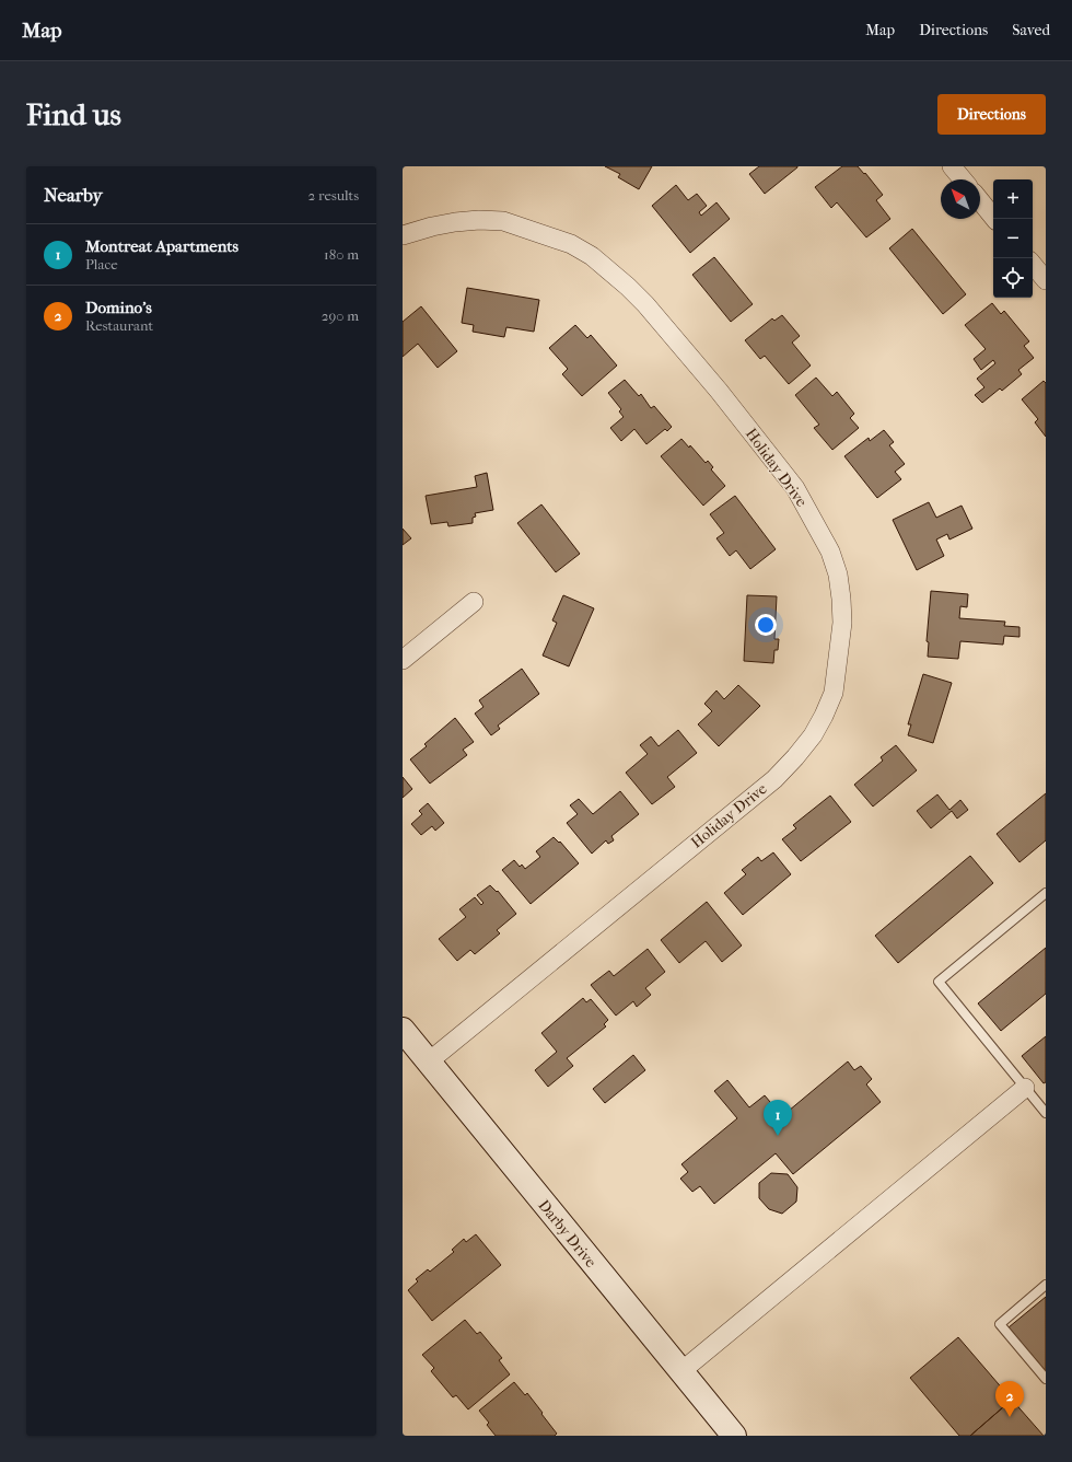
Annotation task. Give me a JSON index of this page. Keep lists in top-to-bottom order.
{
  "streets": {
    "main road": ["Darby Drive"],
    "street": ["Holiday Drive"]
  },
  "crossings": [
    ["Holiday Drive", "Darby Drive"]
  ],
  "north": "top left",
  "page": {
    "header": "Map",
    "nav": ["Map", "Directions", "Saved"],
    "buttons": "Directions",
    "title": "Find us",
    "heading": ["Nearby", "2 results"],
    "map_buttons": ["+", "−"],
    "list": [
      {
        "mark": "1",
        "name": "Montreat Apartments",
        "note": "Place",
        "value": "180 m"
      },
      {
        "mark": "2",
        "name": "Domino's",
        "note": "Restaurant",
        "value": "290 m"
      }
    ],
    "pins": ["1", "2"]
  }
}
